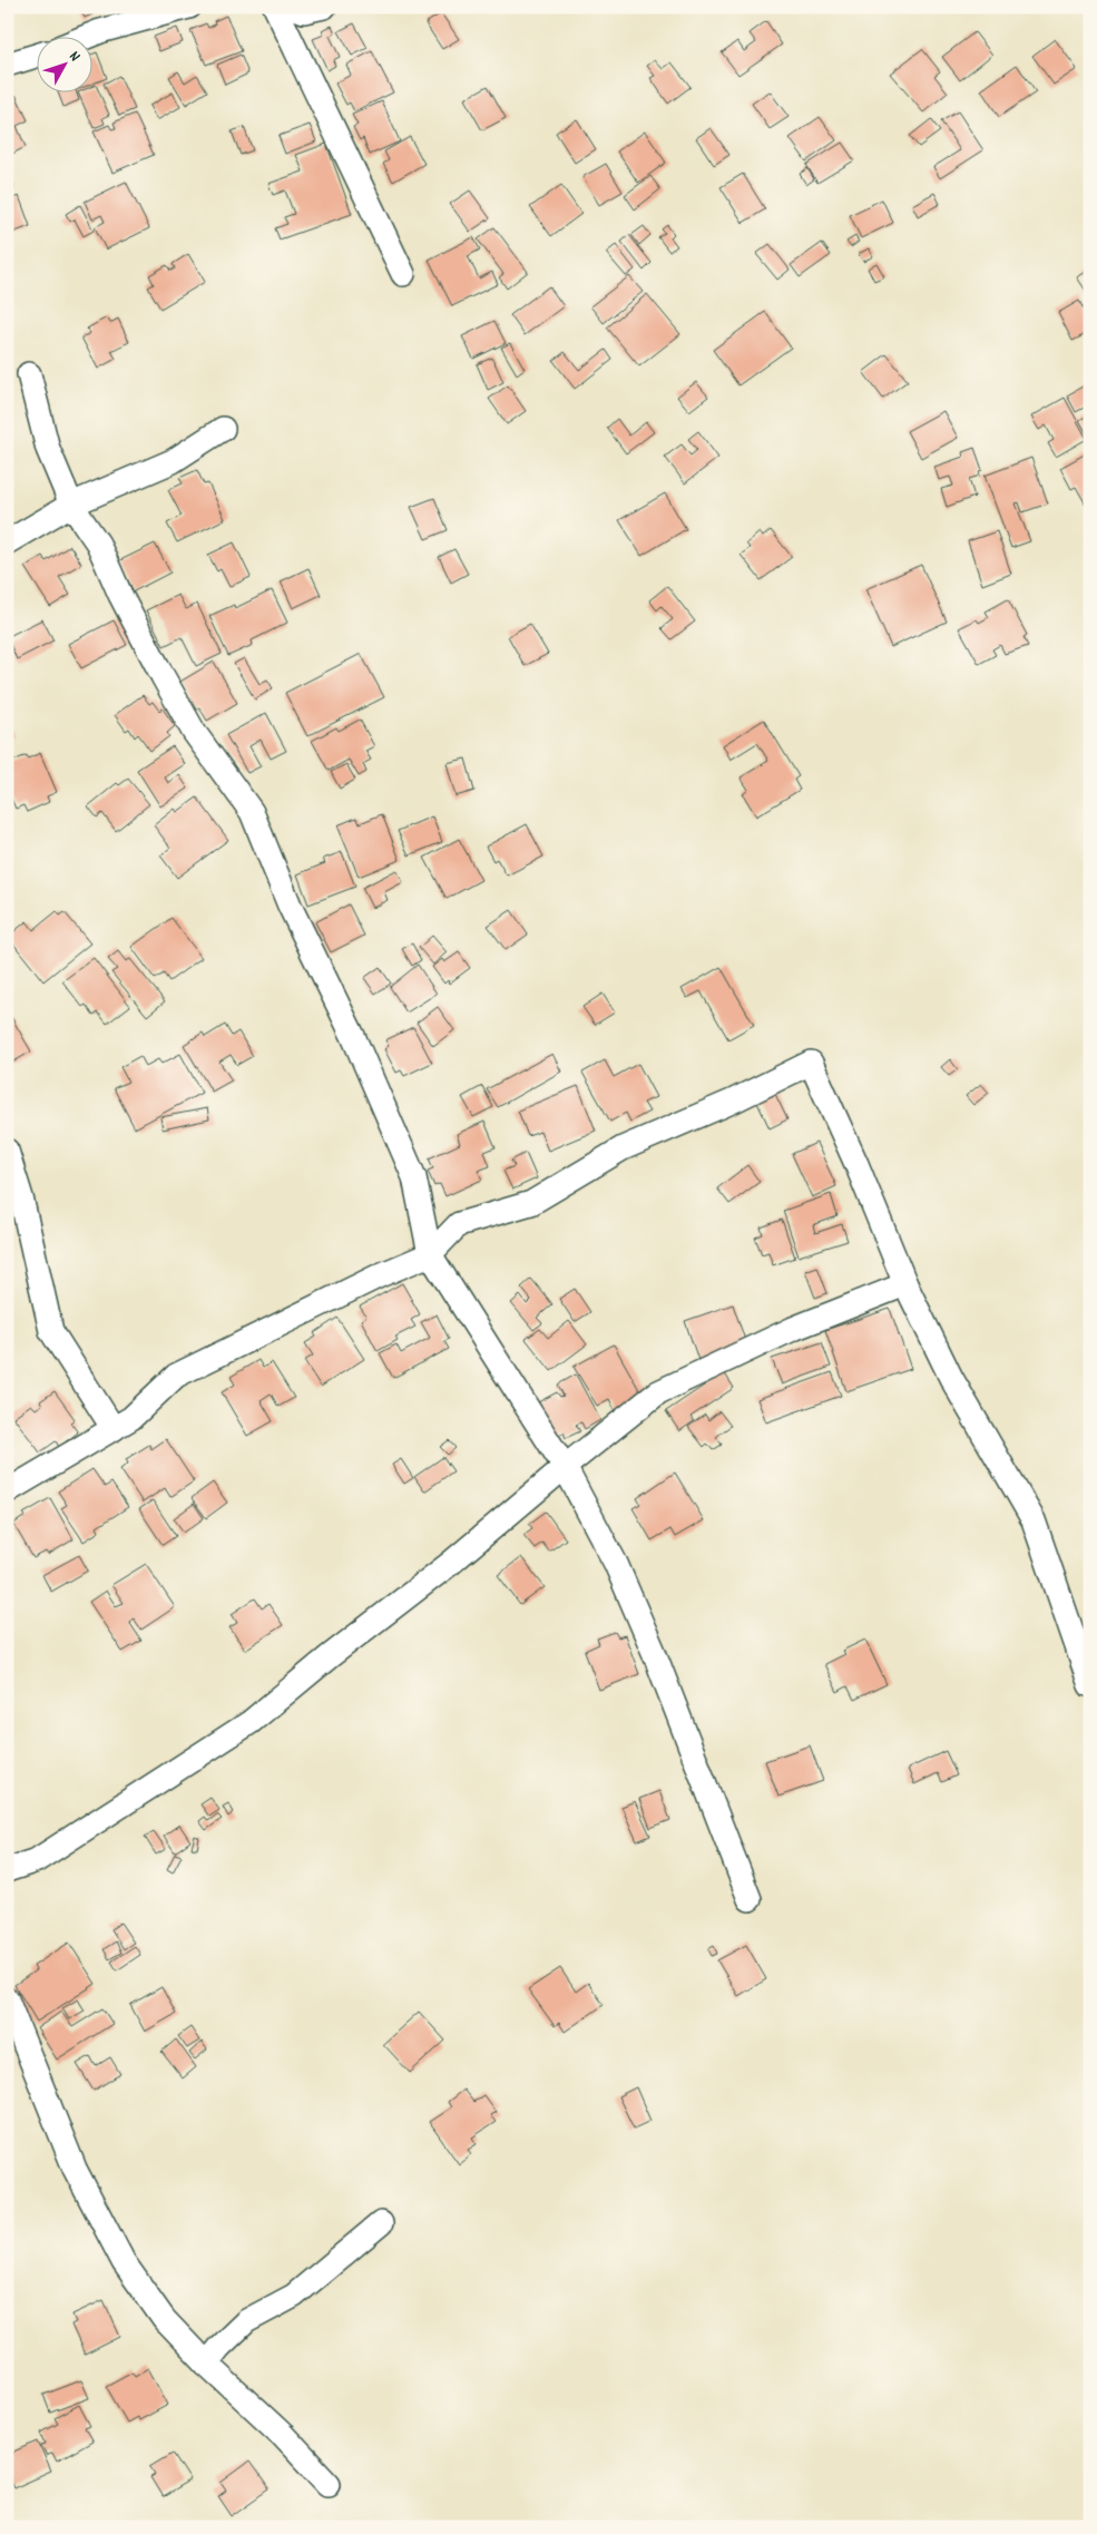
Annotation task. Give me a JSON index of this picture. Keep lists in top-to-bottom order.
{
  "north": "top right"
}
